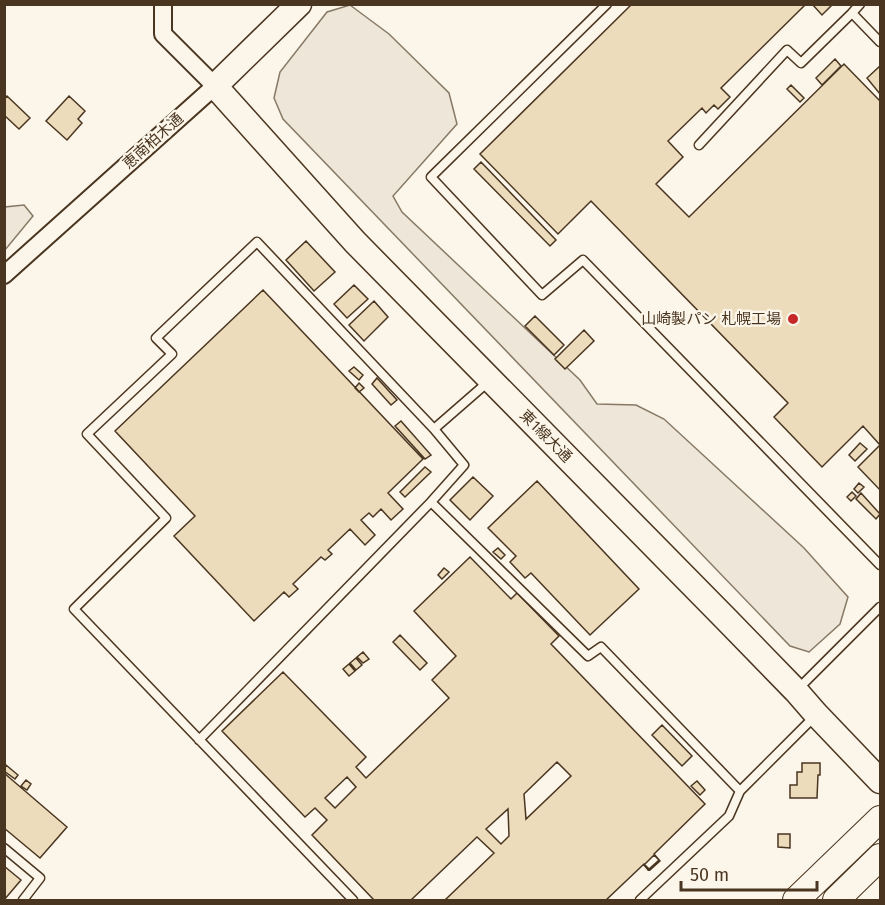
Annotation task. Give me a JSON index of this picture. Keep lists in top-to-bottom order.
{
  "streets": {
    "street": ["恵南柏木通", "東1線大通"]
  },
  "crossings": [
    ["恵南柏木通", "東1線大通"]
  ],
  "places": ["山崎製パン 札幌工場"],
  "scale_bar": "50 m"
}
